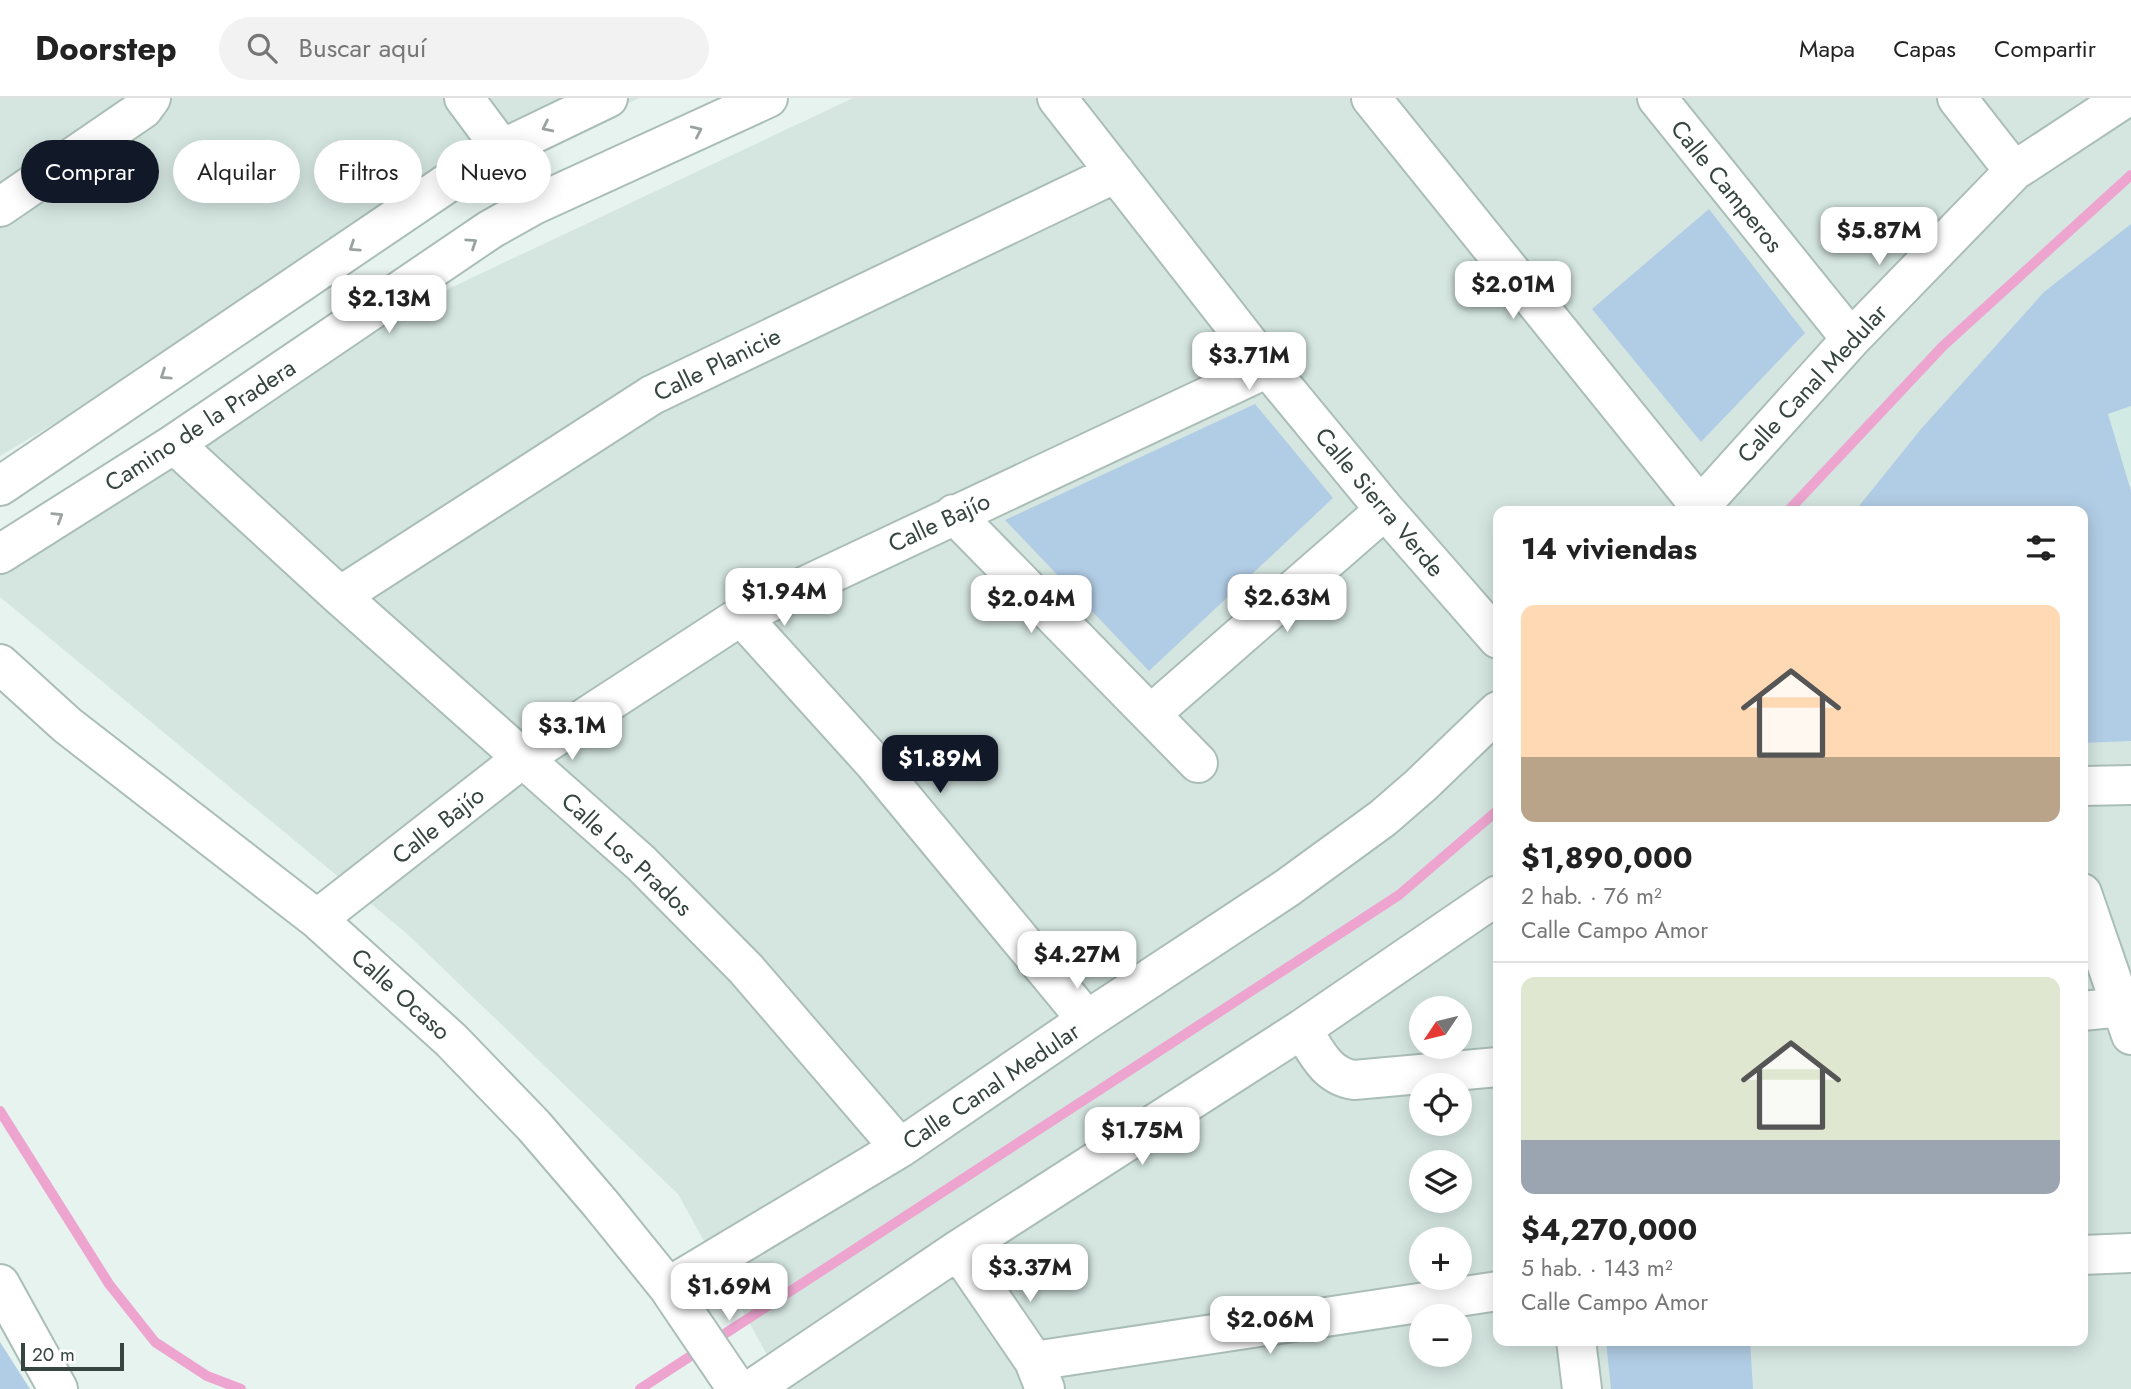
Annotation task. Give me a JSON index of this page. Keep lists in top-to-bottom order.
{
  "streets": {
    "street": [
      "Calle Camperos",
      "Calle Planicie",
      "Calle Canal Medular",
      "Camino de la Pradera",
      "Calle Sierra Verde",
      "Calle Bajío",
      "Calle Los Prados",
      "Calle Ocaso"
    ]
  },
  "crossings": [
    ["Calle Camperos", "Calle Canal Medular"],
    ["Calle Planicie", "Calle Sierra Verde"],
    ["Calle Planicie", "Calle Los Prados"],
    ["Calle Canal Medular", "Calle Los Prados"],
    ["Calle Canal Medular", "Calle Ocaso"],
    ["Camino de la Pradera", "Calle Los Prados"],
    ["Calle Sierra Verde", "Calle Bajío"],
    ["Calle Bajío", "Calle Los Prados"],
    ["Calle Bajío", "Calle Ocaso"]
  ],
  "scale_bar": "20 m",
  "north": "bottom left",
  "page": {
    "header": "Doorstep",
    "search": "Buscar aquí",
    "nav": ["Mapa", "Capas", "Compartir"],
    "chip": [
      "Comprar",
      "Alquilar",
      "Filtros",
      "Nuevo"
    ],
    "price": [
      "$5.87M",
      "$2.01M",
      "$2.13M",
      "$3.71M",
      "$1.94M",
      "$2.63M",
      "$2.04M",
      "$3.1M",
      "$1.89M",
      "$4.27M",
      "$1.75M",
      "$3.37M",
      "$1.69M",
      "$2.06M"
    ],
    "heading": "14 viviendas",
    "list": [
      {
        "name": "$1,890,000",
        "note": "2 hab. · 76 m² · Calle Campo Amor"
      },
      {
        "name": "$4,270,000",
        "note": "5 hab. · 143 m² · Calle Campo Amor"
      }
    ],
    "map_buttons": ["+", "−"],
    "scale": "20 m"
  }
}
